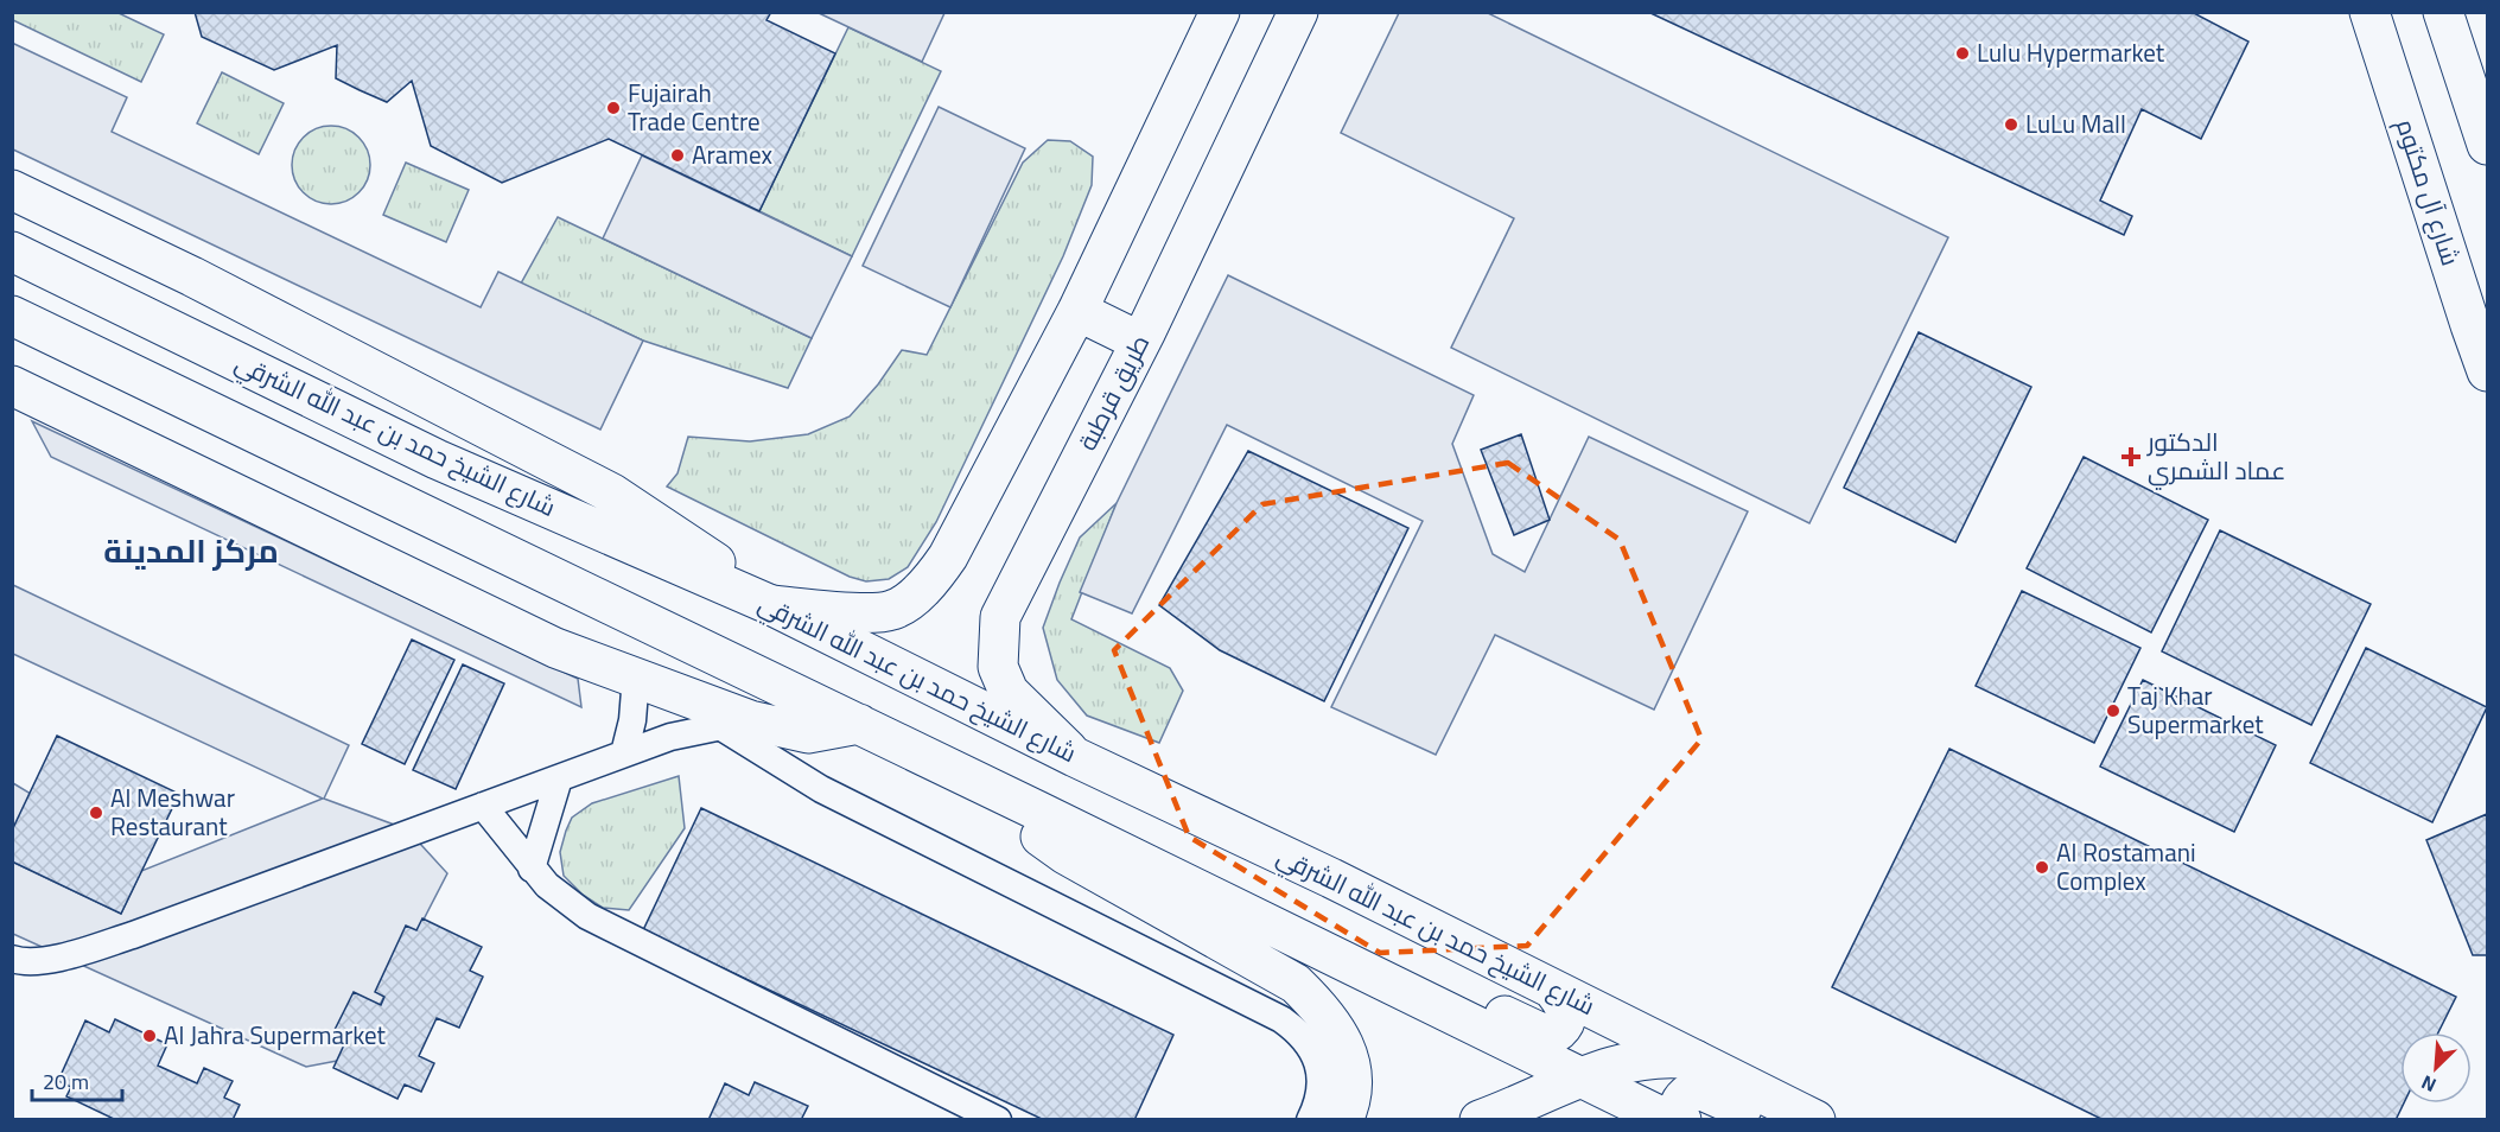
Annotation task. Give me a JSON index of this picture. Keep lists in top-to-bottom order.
{
  "streets": {
    "main road": ["شارع آل مكتوم", "طريق قرطبة", "شارع الشيخ حمد بن عبد الله الشرقي"]
  },
  "crossings": [
    ["طريق قرطبة", "شارع الشيخ حمد بن عبد الله الشرقي"]
  ],
  "districts": ["مركز المدينة"],
  "places": {
    "other": [
      "Lulu Hypermarket",
      "Fujairah Trade Centre",
      "LuLu Mall",
      "Aramex",
      "Taj Khar Supermarket",
      "Al Meshwar Restaurant",
      "Al Rostamani Complex",
      "Al Jahra Supermarket"
    ],
    "health": ["الدكتور عماد الشمري"]
  },
  "scale_bar": "20 m",
  "north": "bottom left"
}
